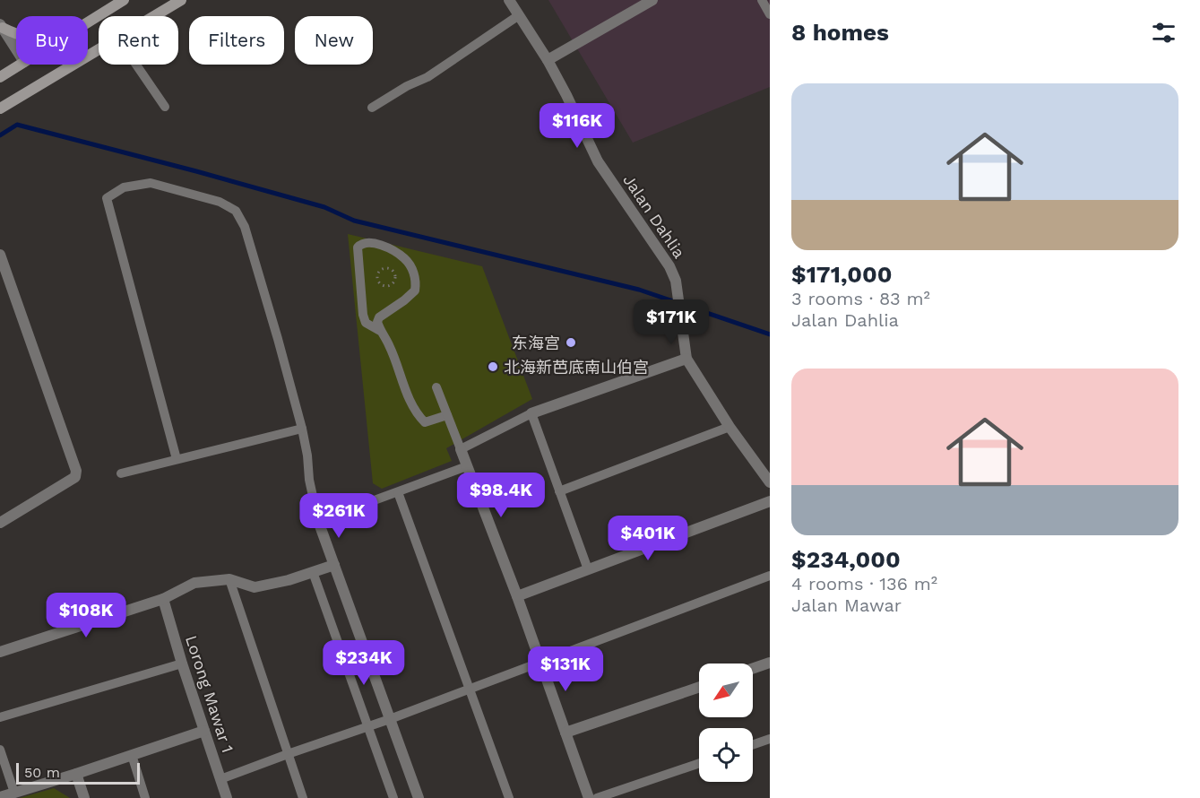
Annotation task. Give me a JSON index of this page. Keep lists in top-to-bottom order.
{
  "streets": {
    "street": ["Jalan Dahlia", "Lorong Mawar 1"]
  },
  "places": ["东海宫", "北海新芭底南山伯宫"],
  "scale_bar": "50 m",
  "north": "bottom left",
  "page": {
    "heading": "8 homes",
    "chip": [
      "Buy",
      "Rent",
      "Filters",
      "New"
    ],
    "list": [
      {
        "name": "$171,000",
        "note": "3 rooms · 83 m² · Jalan Dahlia"
      },
      {
        "name": "$234,000",
        "note": "4 rooms · 136 m² · Jalan Mawar"
      }
    ],
    "price": [
      "$116K",
      "$171K",
      "$98.4K",
      "$261K",
      "$401K",
      "$108K",
      "$234K",
      "$131K"
    ],
    "scale": "50 m"
  }
}
